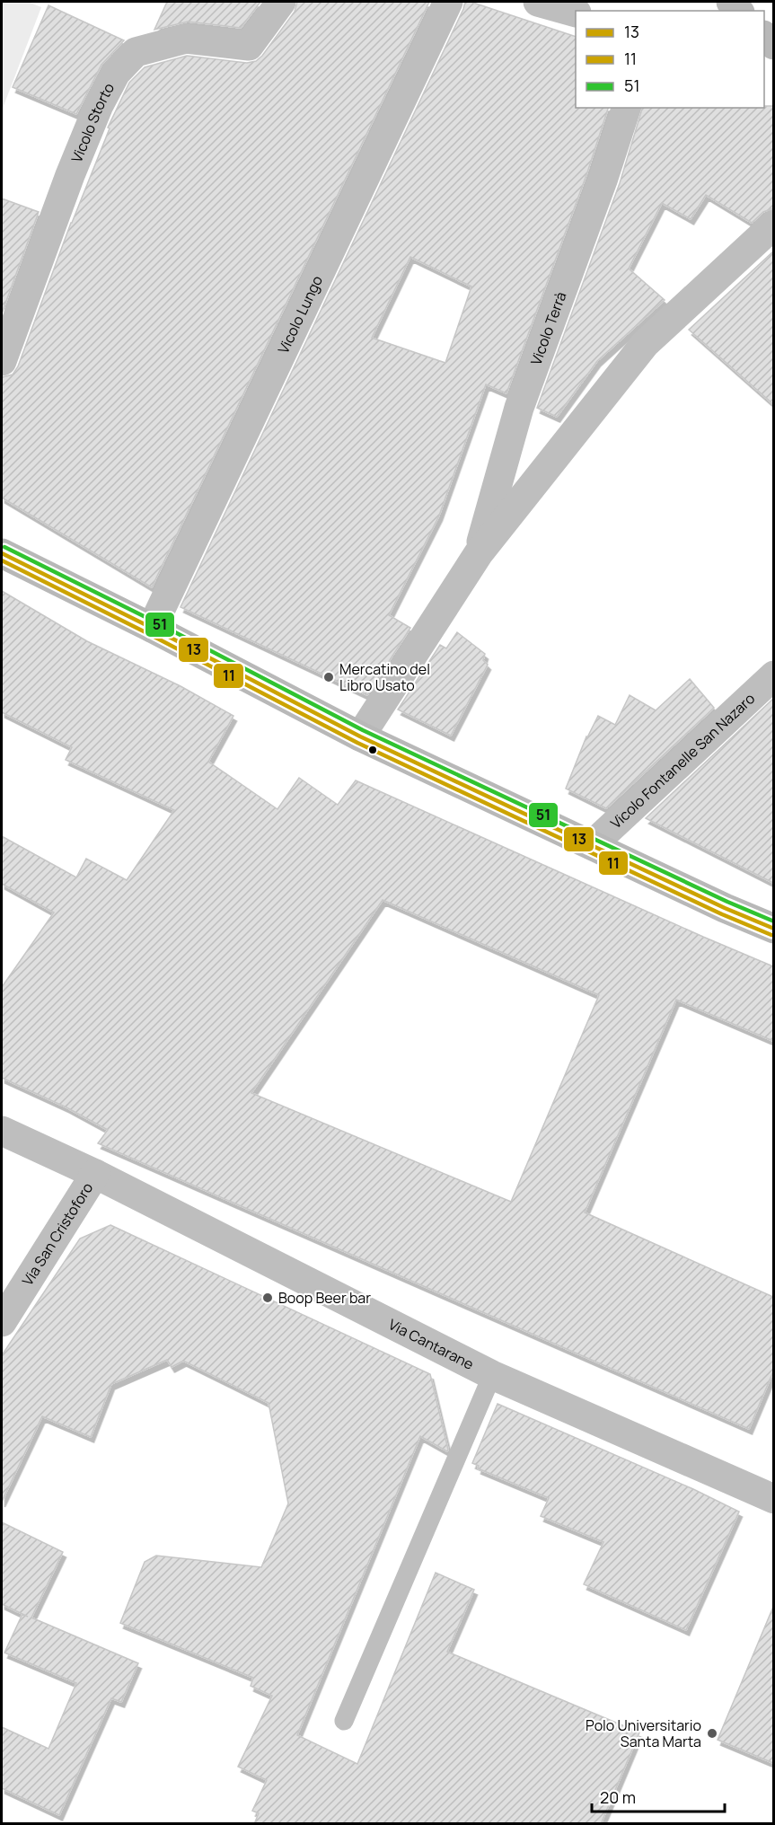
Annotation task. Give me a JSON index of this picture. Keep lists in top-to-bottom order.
{
  "streets": {
    "street": [
      "Vicolo Storto",
      "Vicolo Lungo",
      "Vicolo Terrà",
      "Vicolo Fontanelle San Nazaro",
      "Via San Cristoforo",
      "Via Cantarane"
    ]
  },
  "crossings": [
    ["Via San Cristoforo", "Via Cantarane"]
  ],
  "places": ["Mercatino del Libro Usato", "Boop Beer bar", "Polo Universitario Santa Marta"],
  "lines": ["transit line 51", "transit line 13", "transit line 11"],
  "legend": ["13", "11", "51"],
  "scale_bar": "20 m"
}
